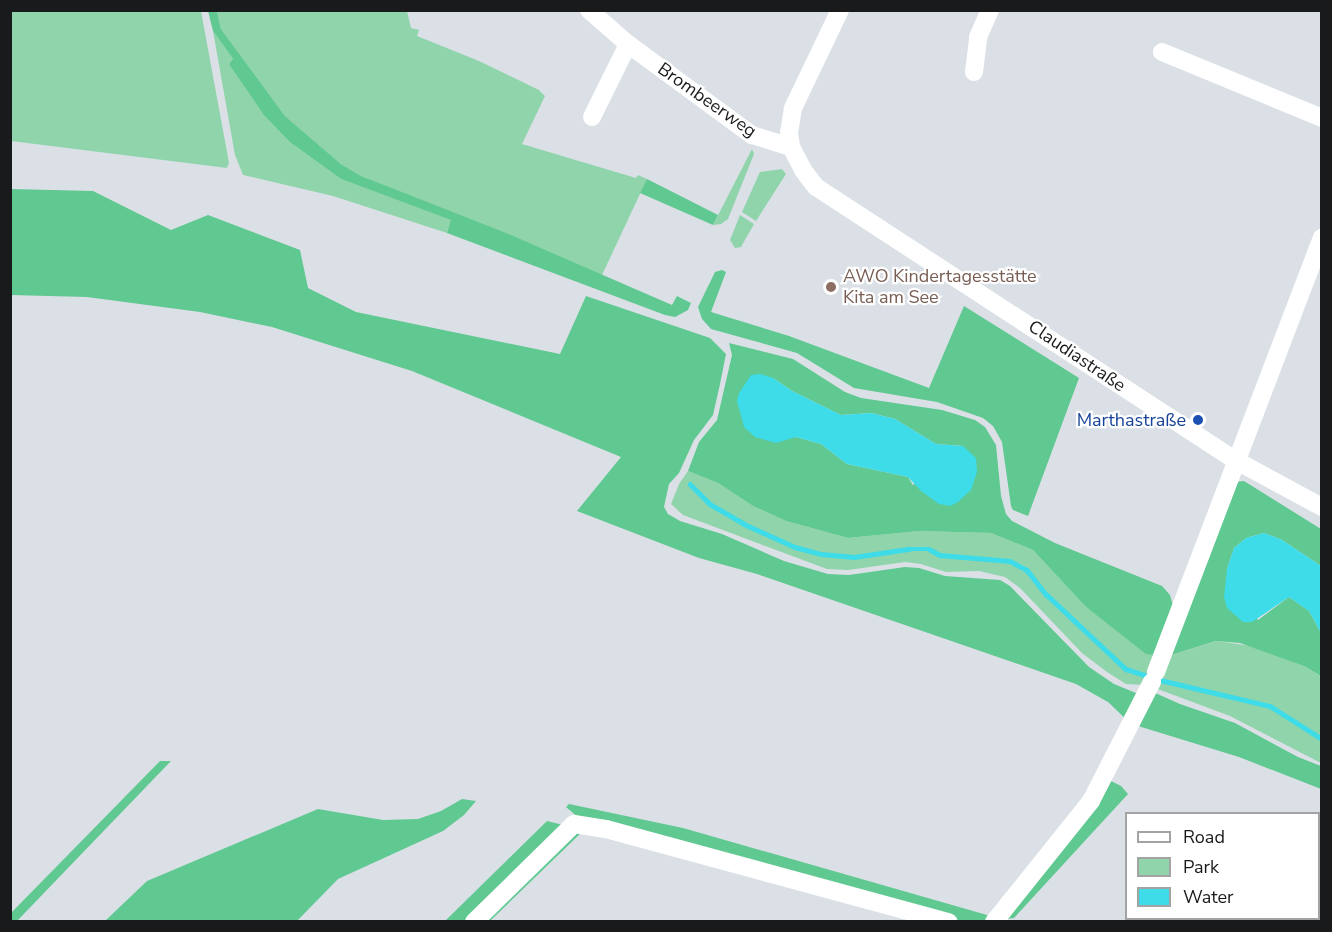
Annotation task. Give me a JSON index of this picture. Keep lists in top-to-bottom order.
{
  "streets": {
    "street": ["Brombeerweg", "Claudiastraße"]
  },
  "crossings": [
    ["Brombeerweg", "Claudiastraße"]
  ],
  "places": ["AWO Kindertagesstätte Kita am See", "Marthastraße"],
  "legend": ["Road", "Park", "Water"]
}
